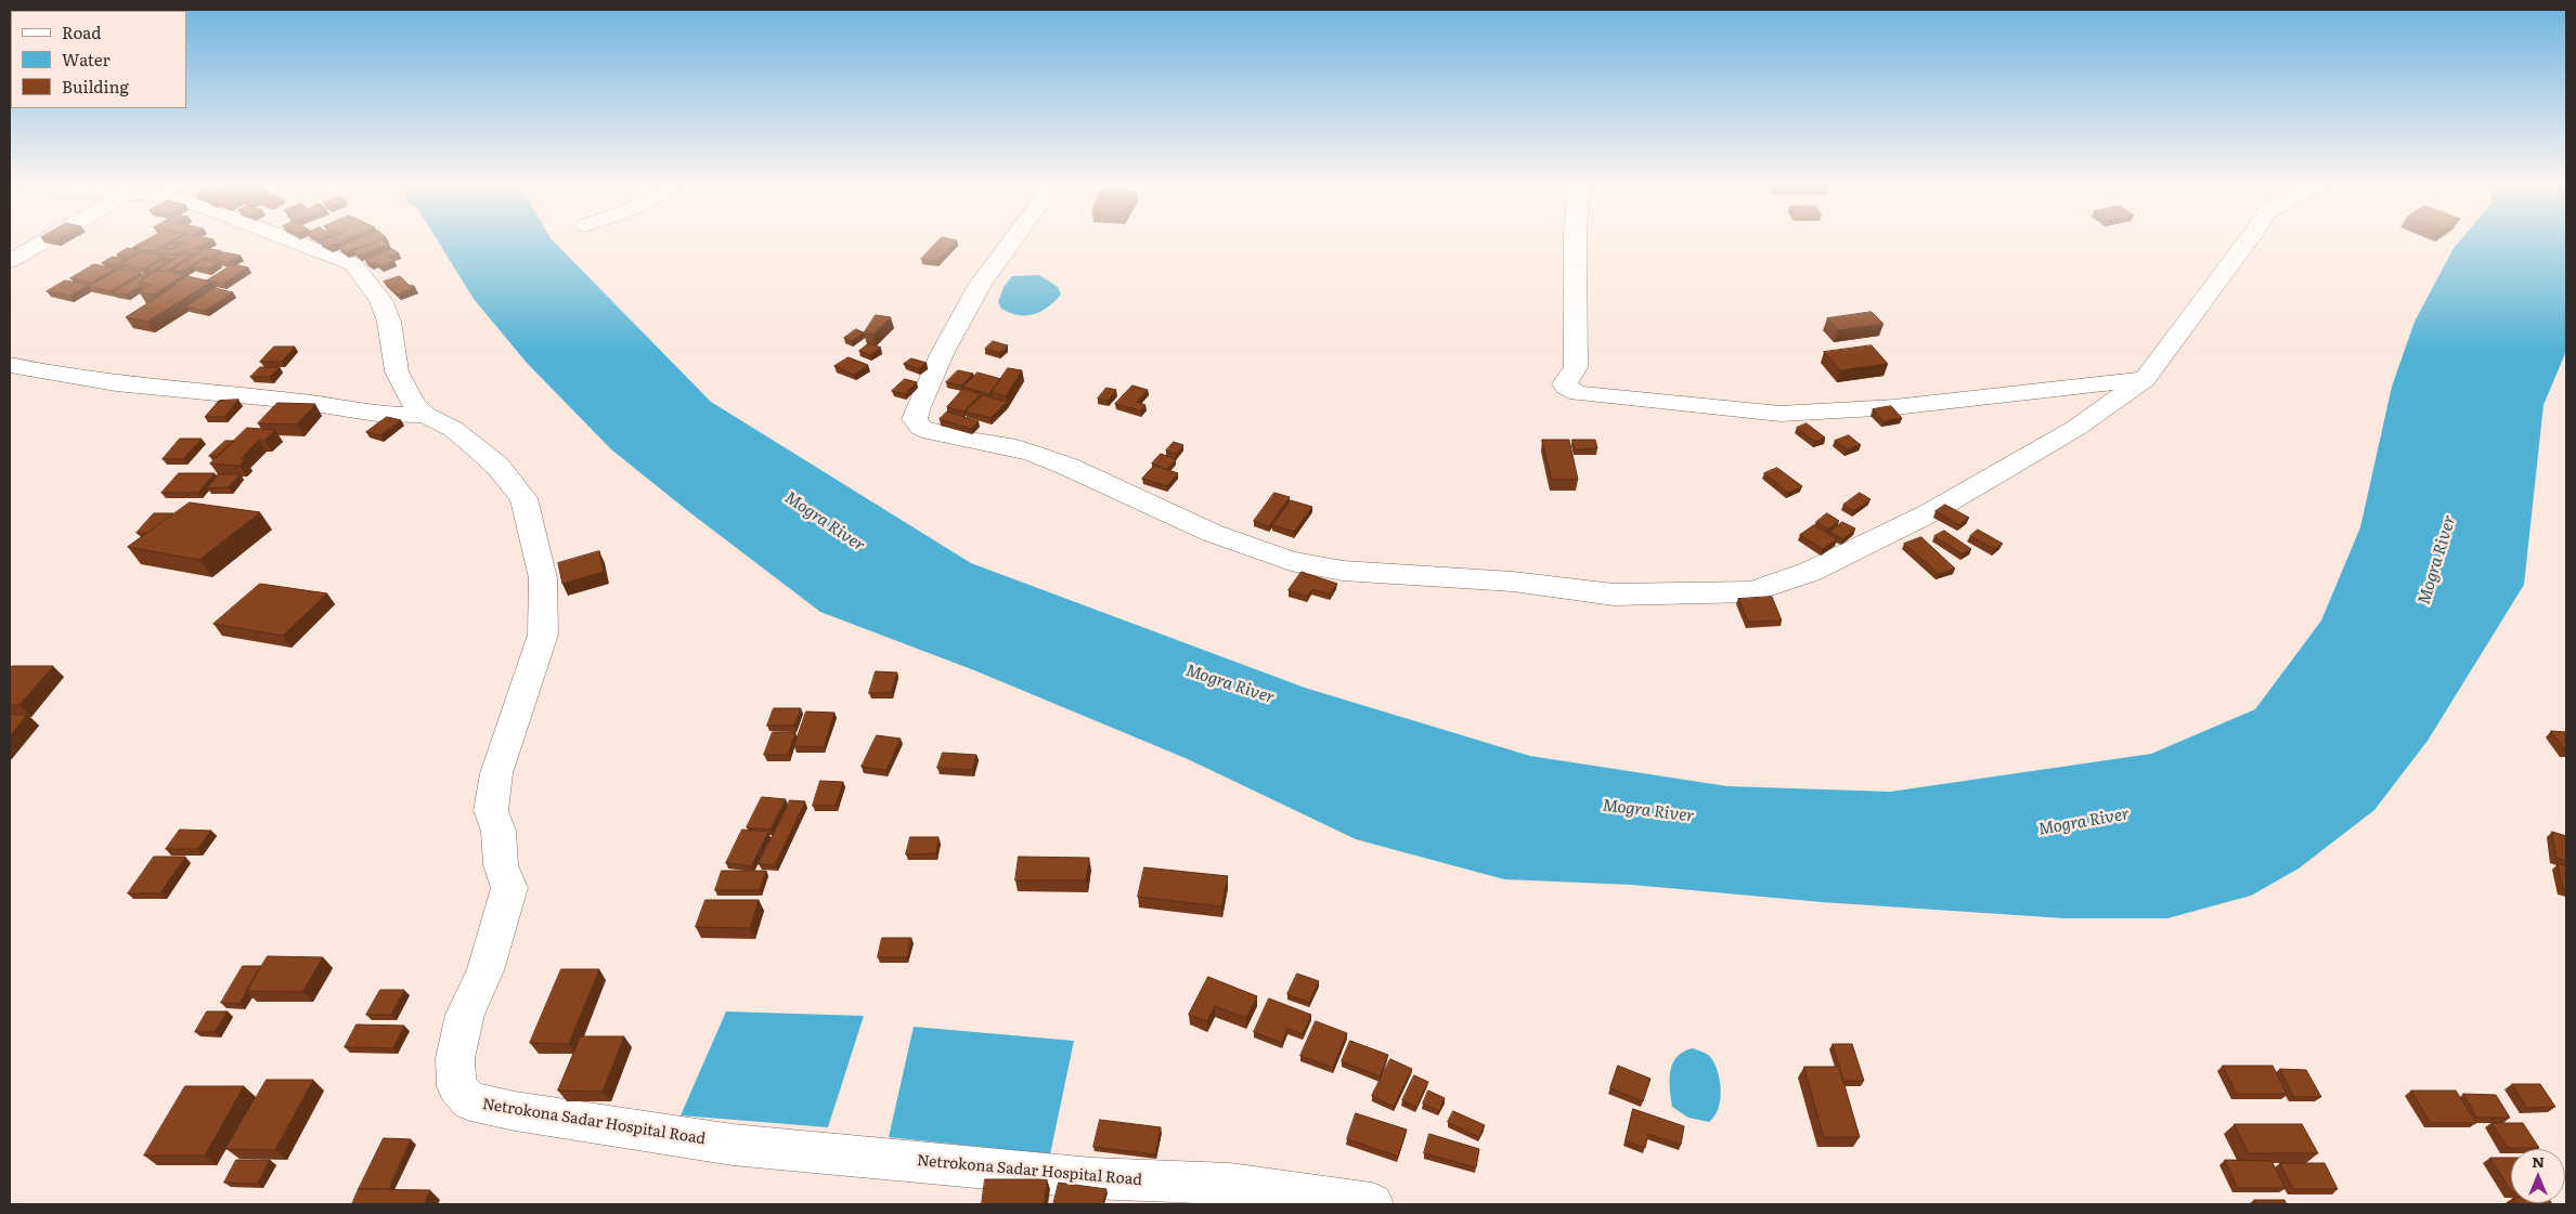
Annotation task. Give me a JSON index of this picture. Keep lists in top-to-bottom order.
{
  "streets": {
    "street": ["Netrokona Sadar Hospital Road"]
  },
  "water": ["Mogra River"],
  "legend": ["Road", "Water", "Building"],
  "north": "top"
}
